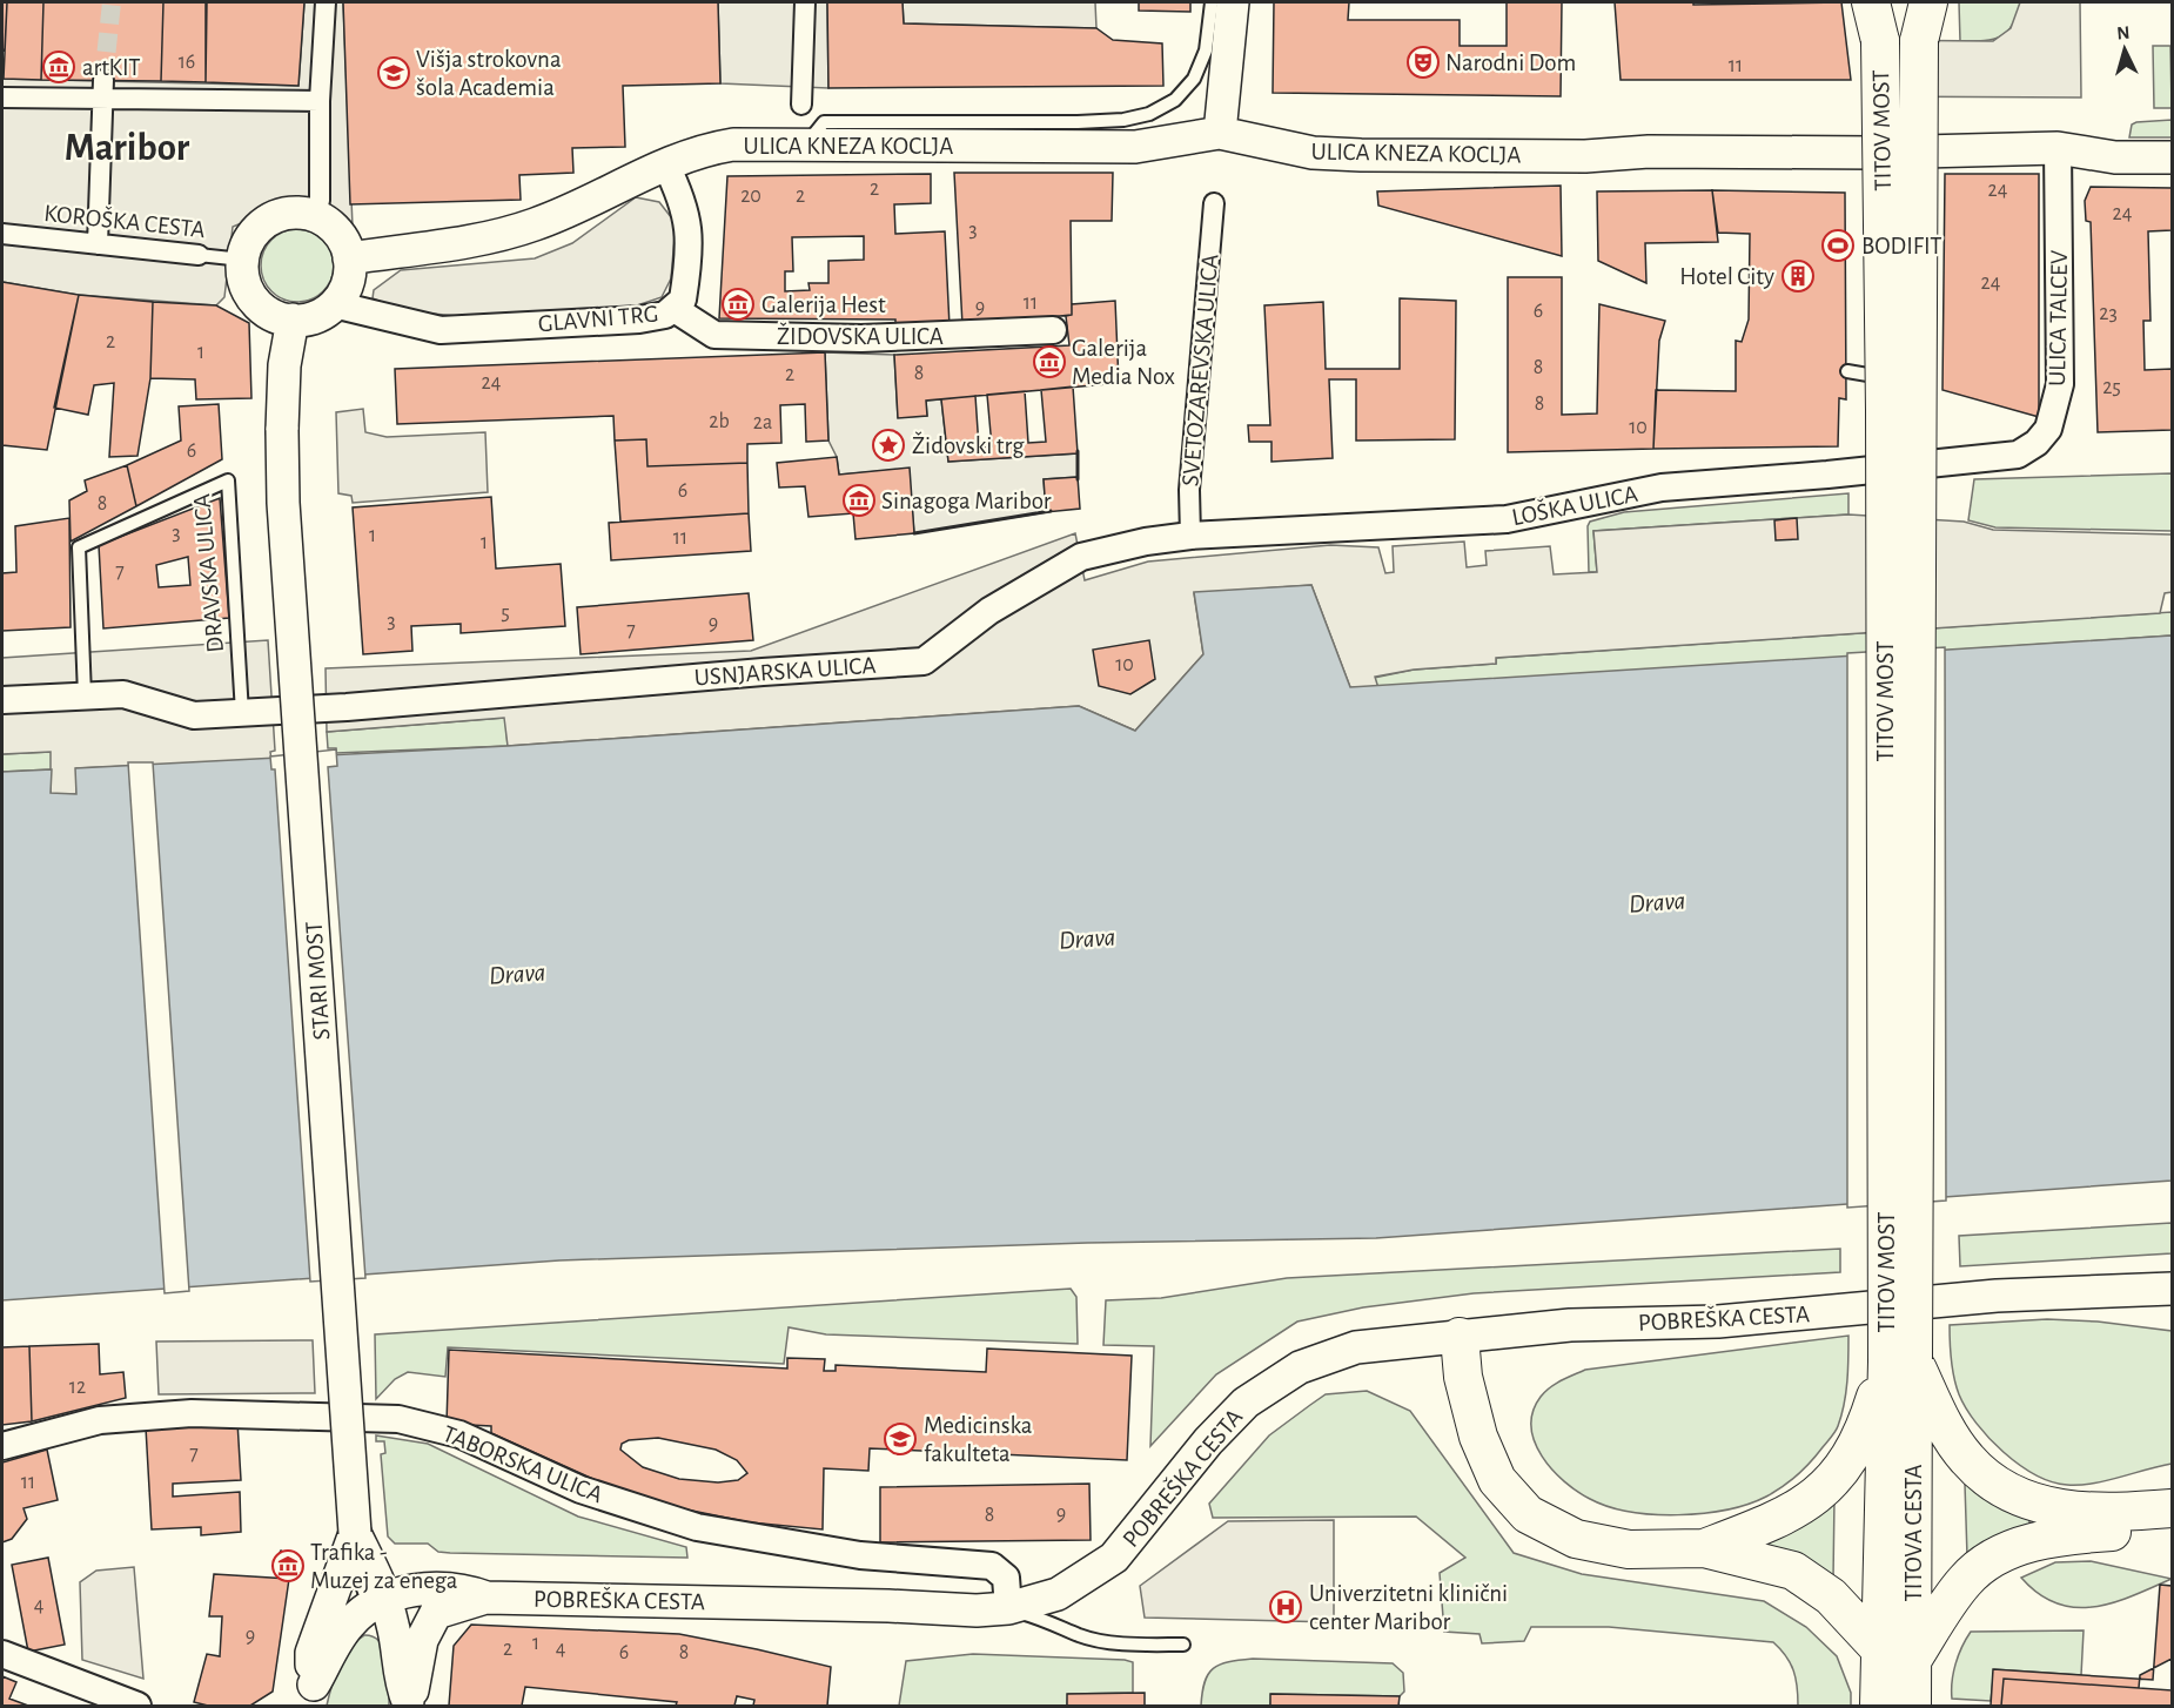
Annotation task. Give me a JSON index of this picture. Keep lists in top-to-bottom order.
{
  "streets": {
    "main road": ["TITOV MOST", "TITOVA CESTA"],
    "street": [
      "ULICA KNEZA KOCLJA",
      "KOROŠKA CESTA",
      "GLAVNI TRG",
      "ULICA TALCEV",
      "ŽIDOVSKA ULICA",
      "SVETOZAREVSKA ULICA",
      "LOŠKA ULICA",
      "USNJARSKA ULICA",
      "STARI MOST",
      "POBREŠKA CESTA",
      "TABORSKA ULICA"
    ],
    "lane": ["DRAVSKA ULICA"]
  },
  "crossings": [
    ["TITOV MOST", "TITOVA CESTA"],
    ["ULICA KNEZA KOCLJA", "GLAVNI TRG"],
    ["ULICA KNEZA KOCLJA", "ULICA TALCEV"],
    ["KOROŠKA CESTA", "GLAVNI TRG"],
    ["KOROŠKA CESTA", "STARI MOST"],
    ["GLAVNI TRG", "ŽIDOVSKA ULICA"],
    ["GLAVNI TRG", "STARI MOST"],
    ["ULICA TALCEV", "LOŠKA ULICA"],
    ["SVETOZAREVSKA ULICA", "LOŠKA ULICA"],
    ["SVETOZAREVSKA ULICA", "USNJARSKA ULICA"],
    ["LOŠKA ULICA", "USNJARSKA ULICA"],
    ["DRAVSKA ULICA", "USNJARSKA ULICA"],
    ["POBREŠKA CESTA", "TABORSKA ULICA"]
  ],
  "districts": ["Maribor"],
  "water": ["Drava"],
  "places": {
    "theatre": ["Narodni Dom"],
    "museum": [
      "artKIT",
      "Galerija Hest",
      "Galerija Media Nox",
      "Sinagoga Maribor",
      "Trafika - Muzej za enega"
    ],
    "school or university": ["Višja strokovna šola Academia", "Medicinska fakulteta"],
    "sports": ["BODIFIT"],
    "building": ["Hotel City"],
    "place": ["Židovski trg"],
    "hospital": ["Univerzitetni klinični center Maribor"]
  },
  "house_numbers": [
    "16",
    "11",
    "2",
    "24",
    "20",
    "2",
    "24",
    "3",
    "24",
    "11",
    "9",
    "6",
    "23",
    "2",
    "1",
    "8",
    "8",
    "2",
    "24",
    "25",
    "8",
    "2b",
    "2a",
    "10",
    "6",
    "6",
    "8",
    "3",
    "1",
    "11",
    "1",
    "7",
    "5",
    "3",
    "9",
    "7",
    "10",
    "12",
    "7",
    "11",
    "9",
    "8",
    "4",
    "9",
    "1",
    "2",
    "4",
    "6",
    "8"
  ],
  "north": "top"
}
